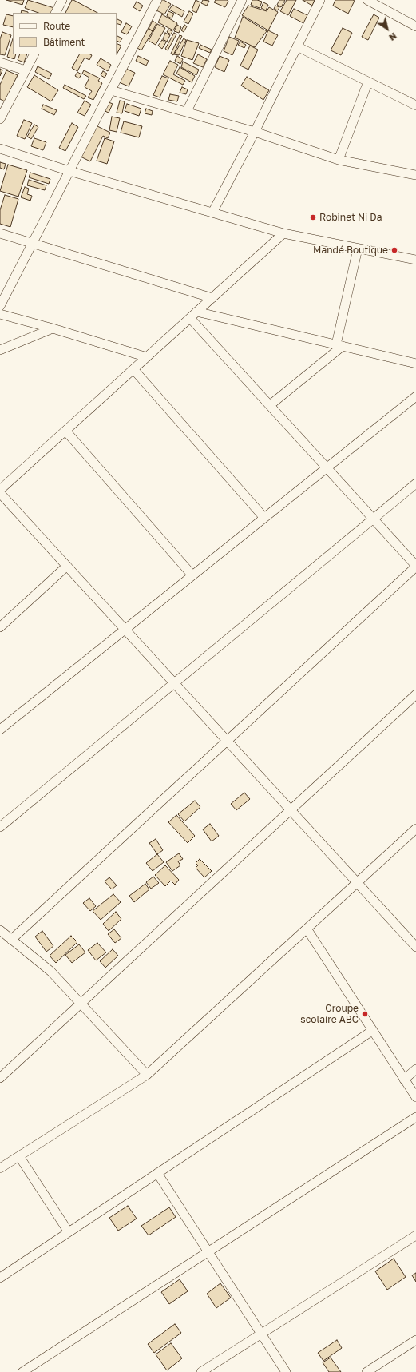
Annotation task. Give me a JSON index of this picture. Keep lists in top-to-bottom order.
{
  "places": ["Robinet Ni Da", "Mandé Boutique", "Groupe scolaire ABC"],
  "legend": ["Route", "Bâtiment"],
  "north": "bottom right"
}
